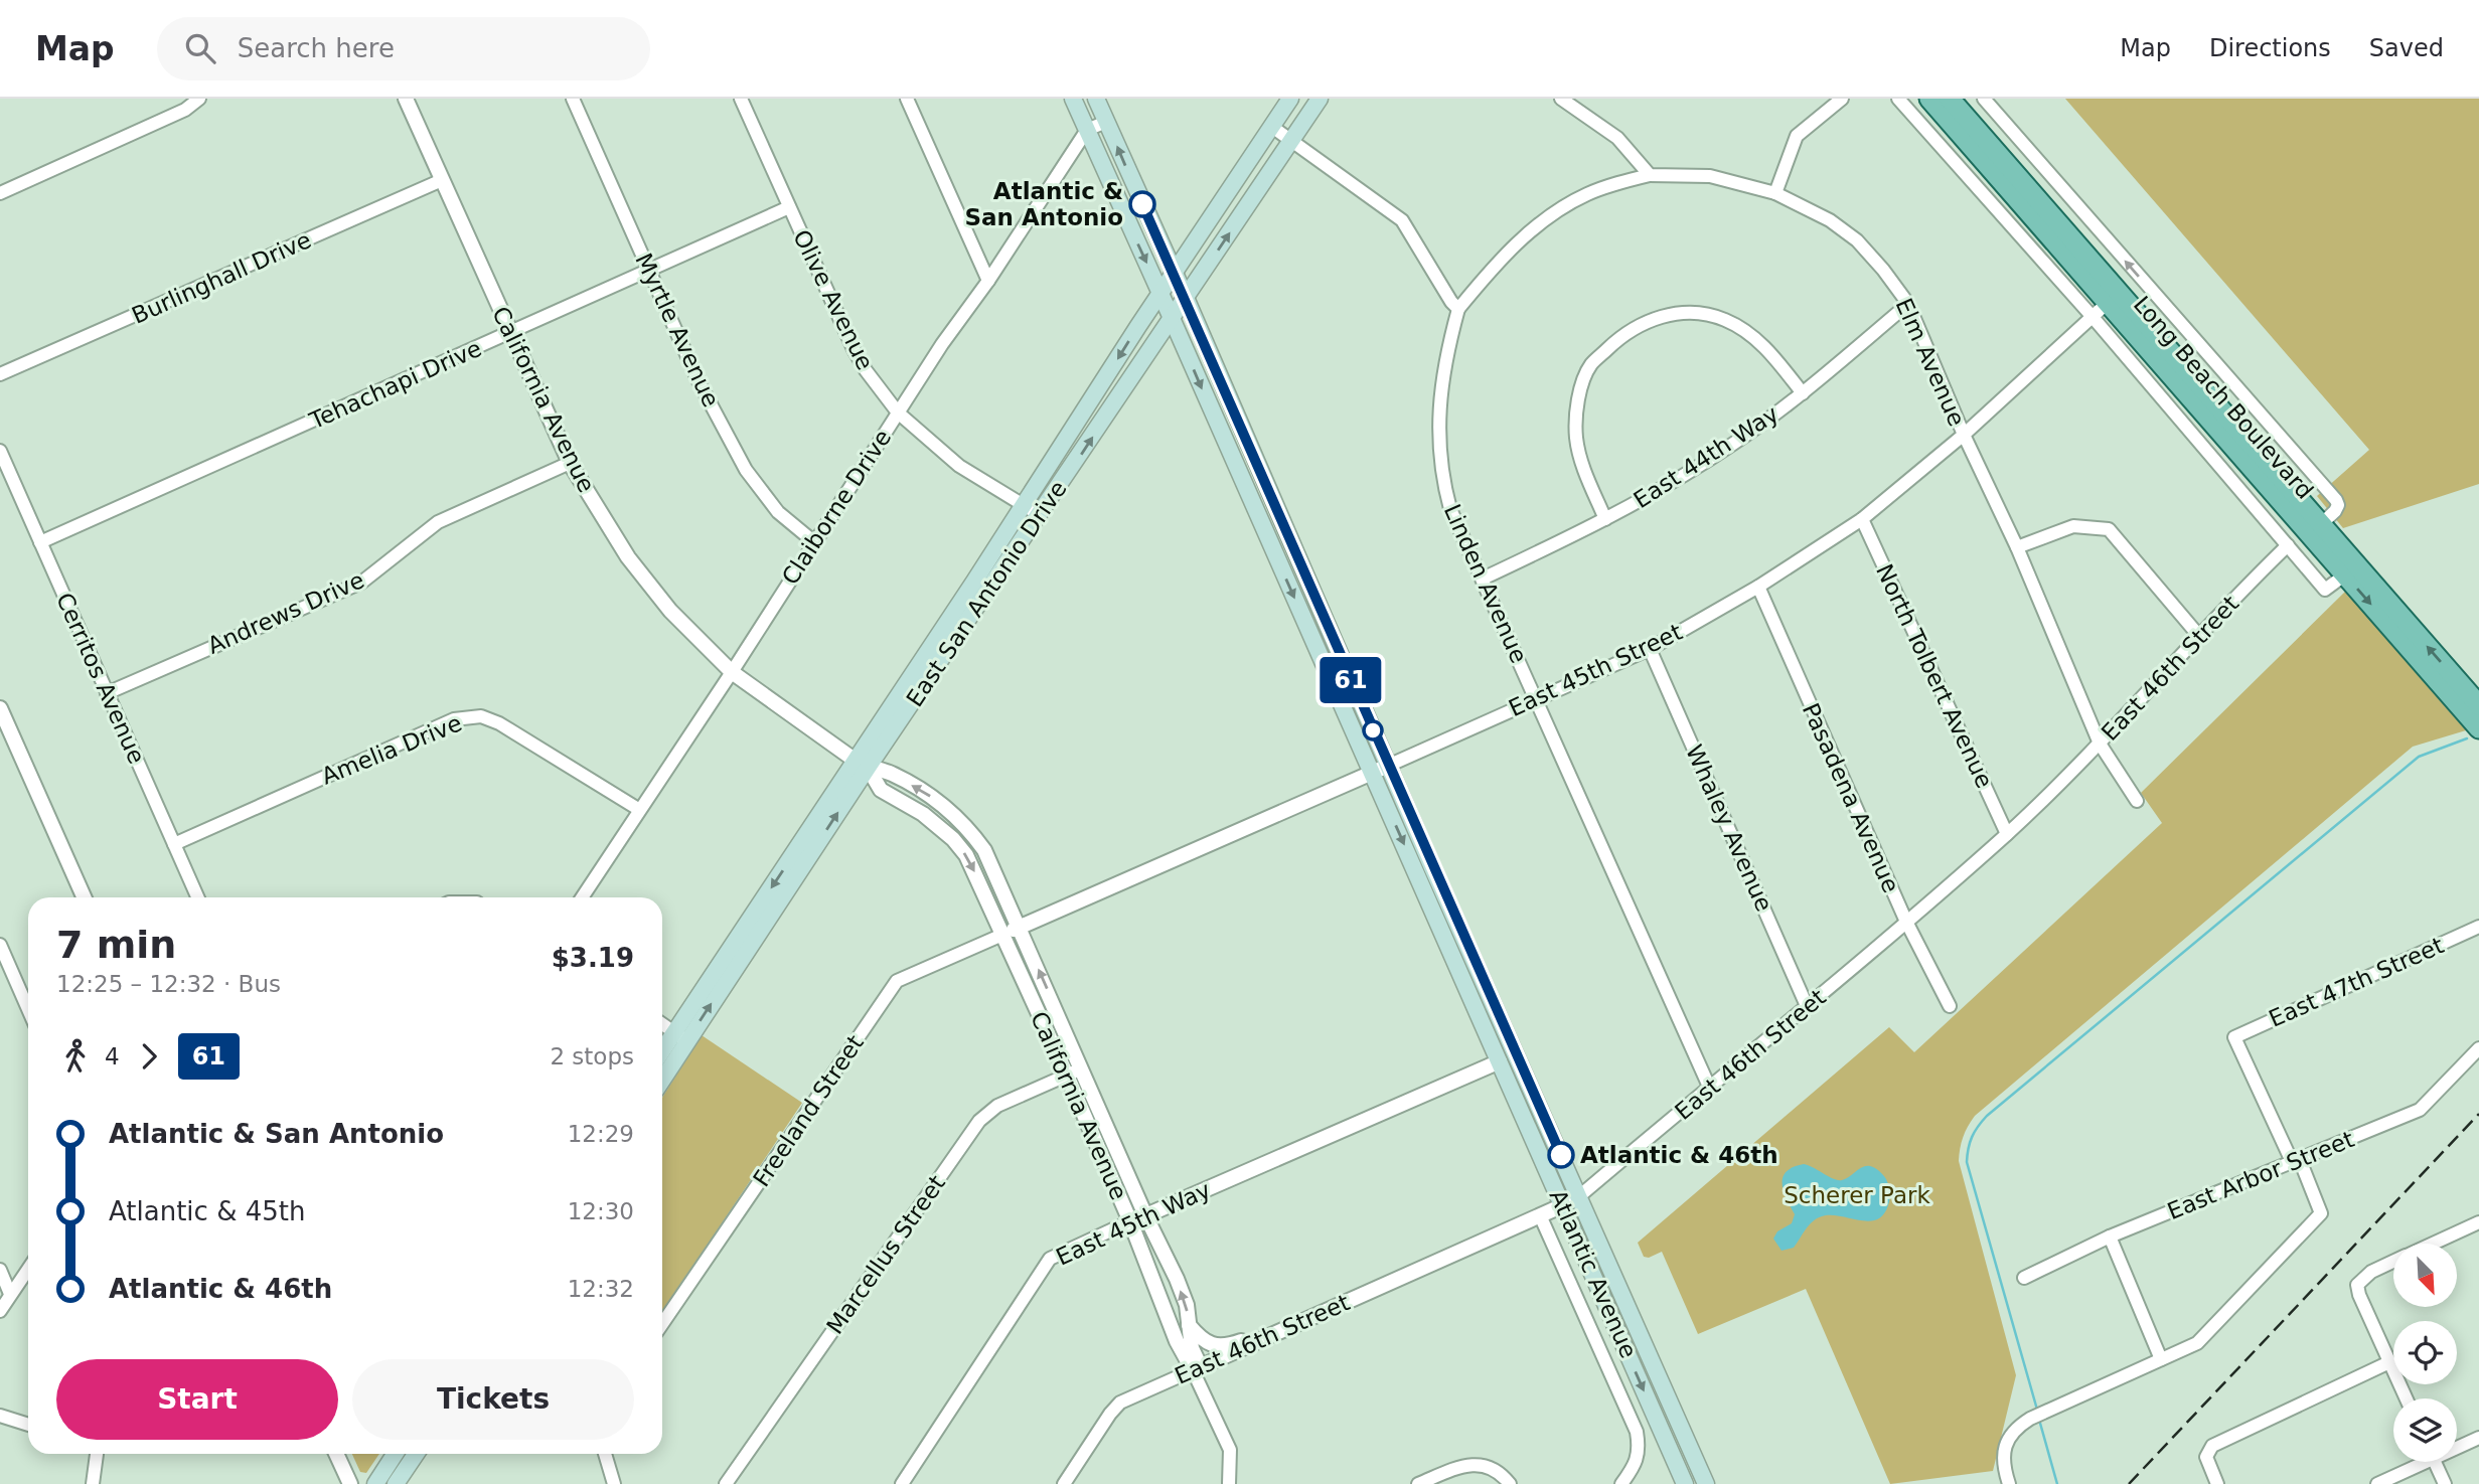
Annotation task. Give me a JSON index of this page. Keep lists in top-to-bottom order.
{
  "streets": {
    "main road": ["Long Beach Boulevard", "East San Antonio Drive", "Atlantic Avenue"],
    "street": [
      "Burlinghall Drive",
      "Olive Avenue",
      "Myrtle Avenue",
      "Elm Avenue",
      "Tehachapi Drive",
      "California Avenue",
      "East 44th Way",
      "Claiborne Drive",
      "Linden Avenue",
      "Andrews Drive",
      "East 46th Street",
      "East 45th Street",
      "North Tolbert Avenue",
      "Cerritos Avenue",
      "Amelia Drive",
      "Pasadena Avenue",
      "Whaley Avenue",
      "East 47th Street",
      "Freeland Street",
      "East Arbor Street",
      "East 45th Way",
      "Marcellus Street"
    ]
  },
  "crossings": [
    ["Burlinghall Drive", "California Avenue"],
    ["Olive Avenue", "Tehachapi Drive"],
    ["Olive Avenue", "Claiborne Drive"],
    ["Olive Avenue", "East San Antonio Drive"],
    ["Myrtle Avenue", "Tehachapi Drive"],
    ["Myrtle Avenue", "Claiborne Drive"],
    ["Elm Avenue", "East 44th Way"],
    ["Elm Avenue", "Linden Avenue"],
    ["Elm Avenue", "East 46th Street"],
    ["Elm Avenue", "East 45th Street"],
    ["Tehachapi Drive", "California Avenue"],
    ["Tehachapi Drive", "Cerritos Avenue"],
    ["Long Beach Boulevard", "East 45th Street"],
    ["California Avenue", "Claiborne Drive"],
    ["California Avenue", "East San Antonio Drive"],
    ["California Avenue", "Andrews Drive"],
    ["California Avenue", "East 46th Street"],
    ["California Avenue", "East 45th Street"],
    ["California Avenue", "Freeland Street"],
    ["California Avenue", "East 45th Way"],
    ["California Avenue", "Marcellus Street"],
    ["East 44th Way", "Linden Avenue"],
    ["Claiborne Drive", "Amelia Drive"],
    ["Claiborne Drive", "Atlantic Avenue"],
    ["Linden Avenue", "East 46th Street"],
    ["Linden Avenue", "East 45th Street"],
    ["East San Antonio Drive", "Atlantic Avenue"],
    ["Andrews Drive", "Cerritos Avenue"],
    ["East 46th Street", "North Tolbert Avenue"],
    ["East 46th Street", "Pasadena Avenue"],
    ["East 46th Street", "Whaley Avenue"],
    ["East 46th Street", "Atlantic Avenue"],
    ["East 45th Street", "North Tolbert Avenue"],
    ["East 45th Street", "Pasadena Avenue"],
    ["East 45th Street", "Whaley Avenue"],
    ["East 45th Street", "Freeland Street"],
    ["East 45th Street", "Atlantic Avenue"],
    ["Cerritos Avenue", "Amelia Drive"],
    ["East 47th Street", "East Arbor Street"],
    ["East 45th Way", "Atlantic Avenue"]
  ],
  "parks": ["Scherer Park"],
  "places": ["Atlantic & San Antonio", "Atlantic & 46th"],
  "lines": ["bus line 61"],
  "north": "bottom right",
  "page": {
    "header": "Map",
    "search": "Search here",
    "nav": ["Map", "Directions", "Saved"],
    "on_map": "61",
    "heading": ["7 min", "12:25 – 12:32 · Bus", "$3.19"],
    "legs": ["4", "61", "2 stops"],
    "list": [
      {
        "name": "Atlantic & San Antonio",
        "value": "12:29"
      },
      {
        "name": "Atlantic & 45th",
        "value": "12:30"
      },
      {
        "name": "Atlantic & 46th",
        "value": "12:32"
      }
    ],
    "buttons": ["Start", "Tickets"]
  }
}
